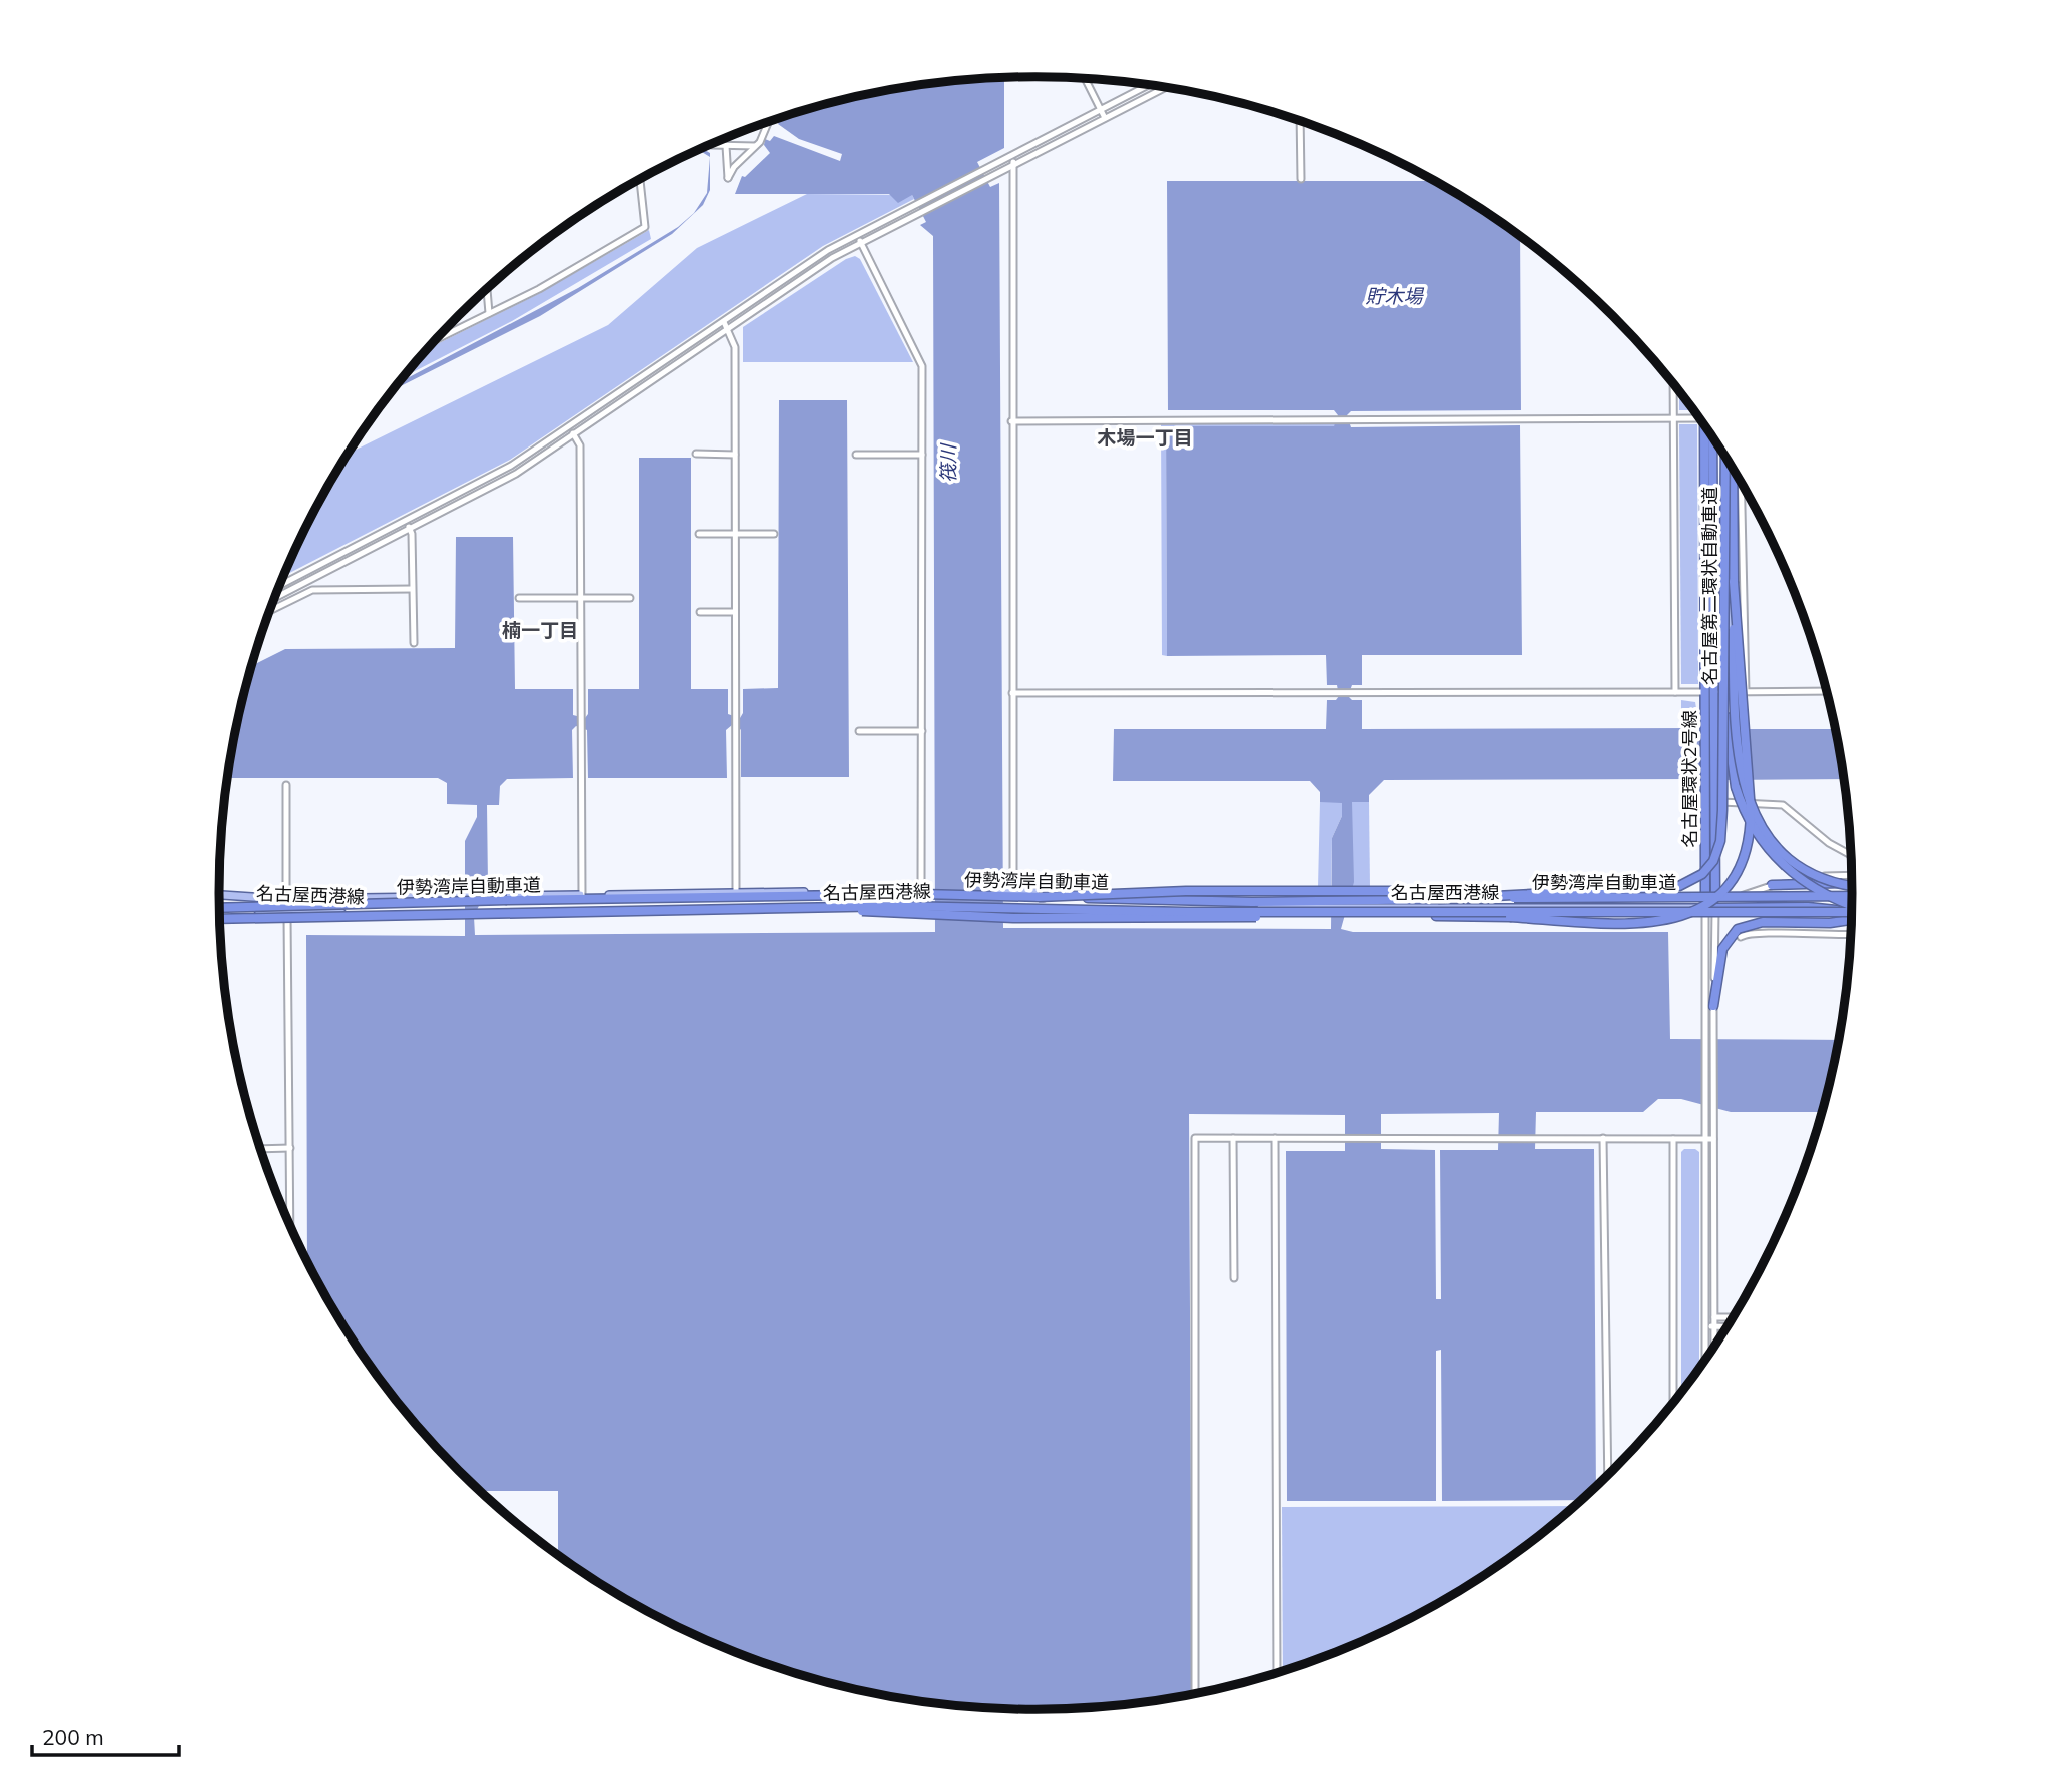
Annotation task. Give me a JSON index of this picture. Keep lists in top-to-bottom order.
{
  "streets": {
    "highway": ["名古屋第二環状自動車道", "名古屋環状2号線", "伊勢湾岸自動車道"],
    "main road": ["名古屋西港線"]
  },
  "crossings": [
    ["名古屋環状2号線", "名古屋西港線"],
    ["伊勢湾岸自動車道", "名古屋西港線"]
  ],
  "districts": ["木場一丁目", "楠一丁目"],
  "water": ["貯木場", "筏川"],
  "scale_bar": "200 m"
}
